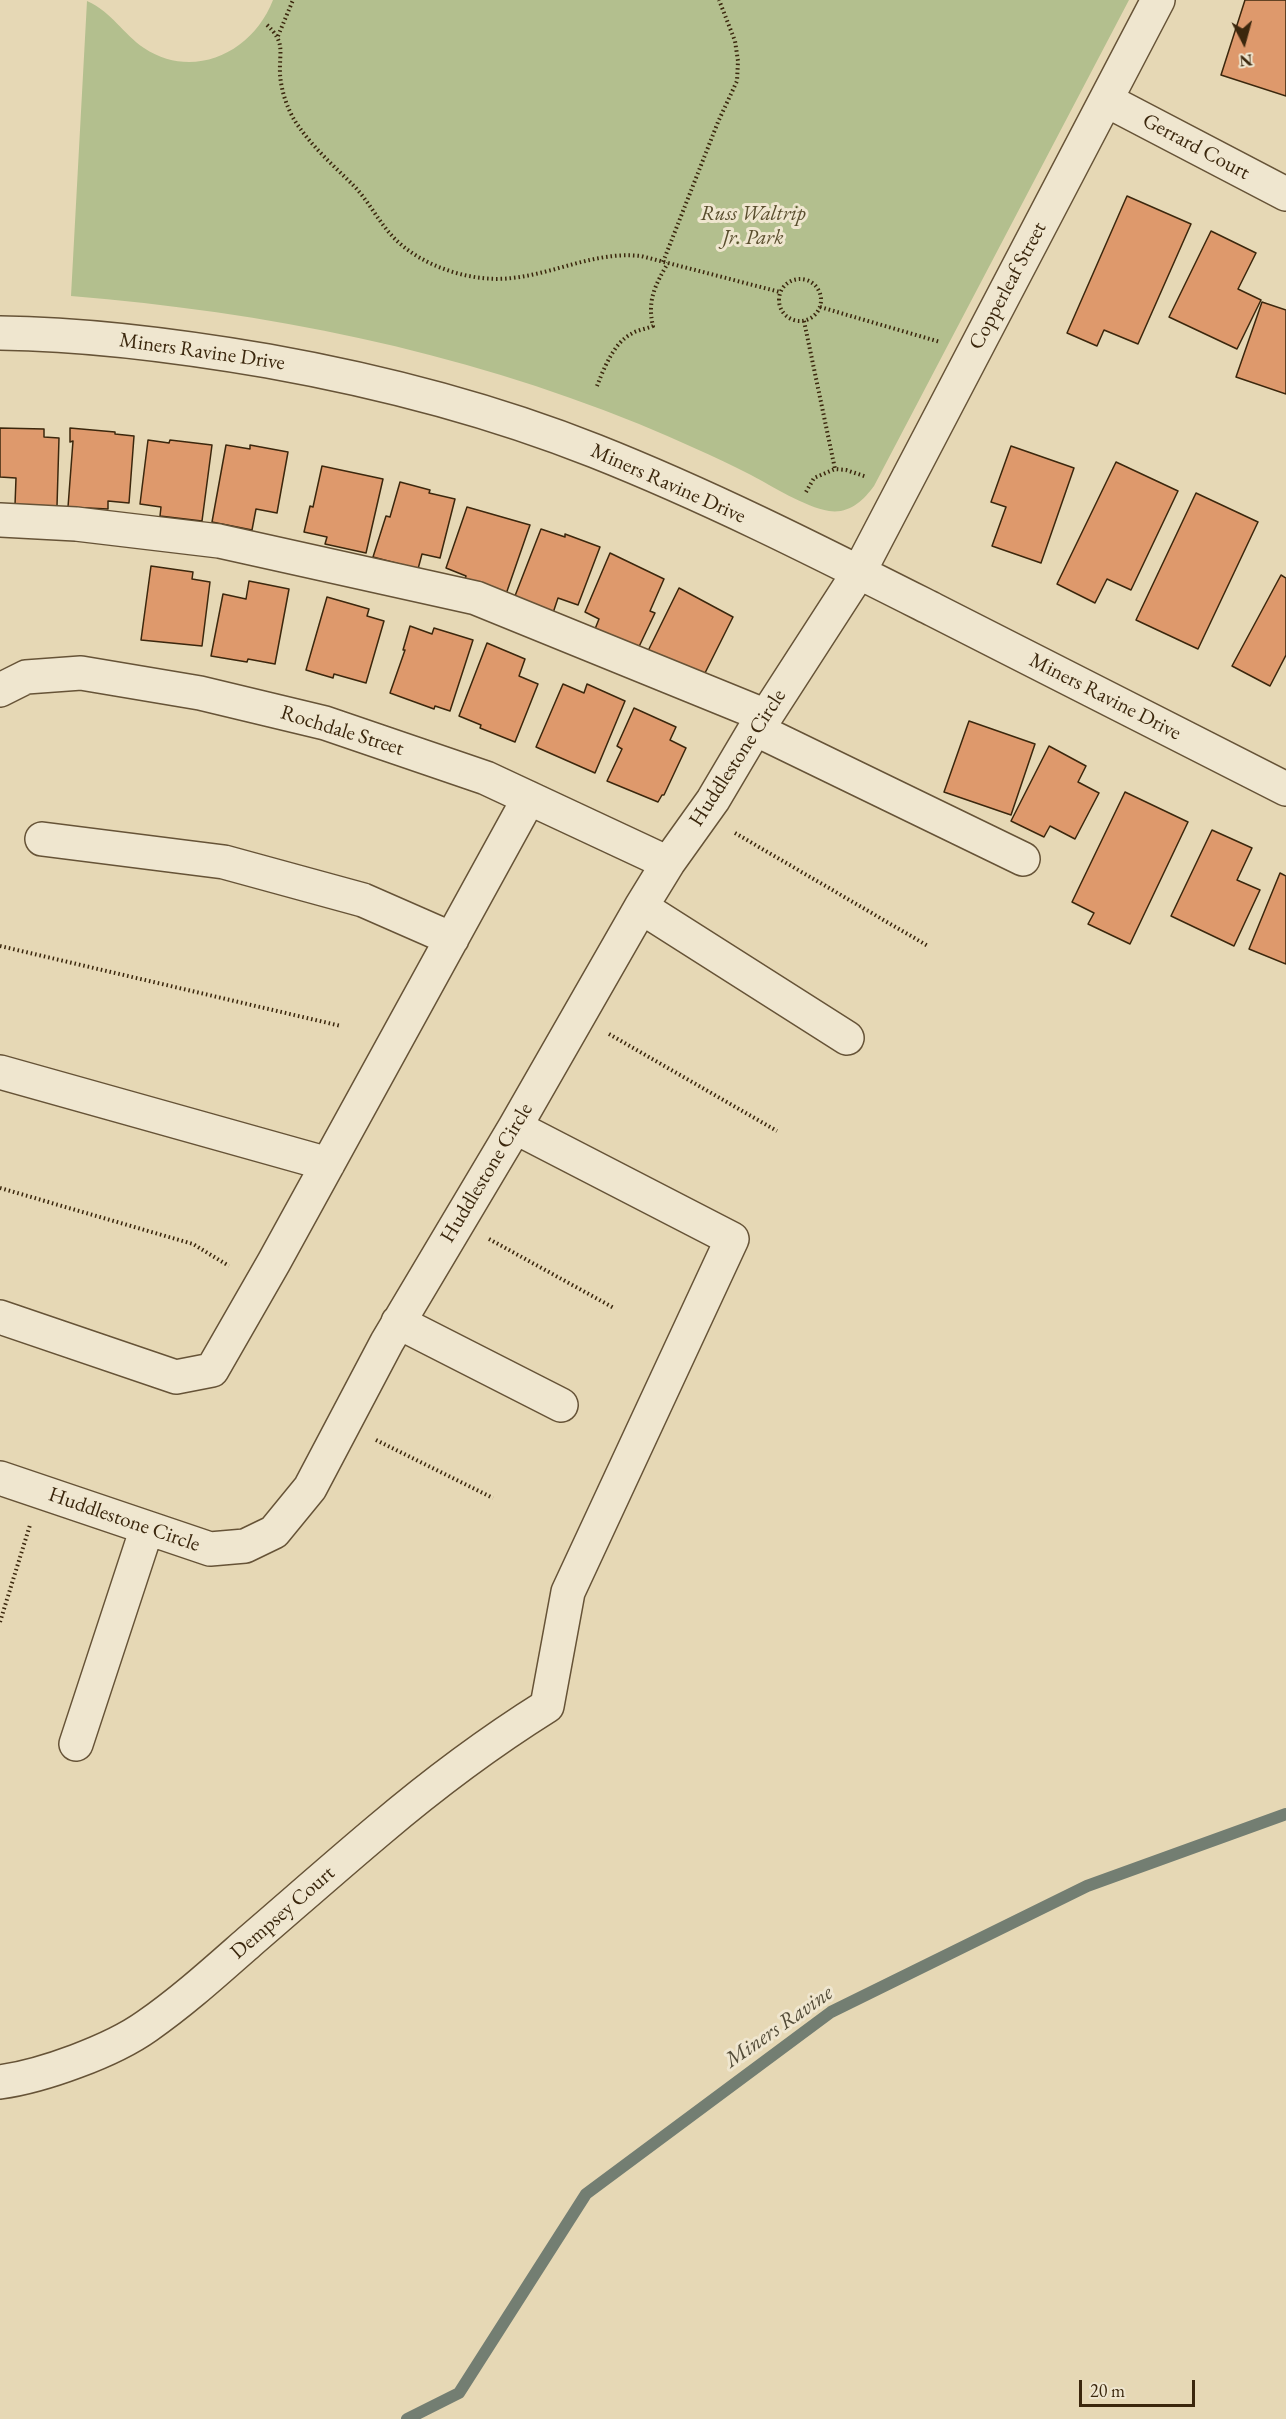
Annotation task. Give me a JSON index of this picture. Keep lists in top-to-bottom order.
{
  "streets": {
    "street": [
      "Gerrard Court",
      "Copperleaf Street",
      "Miners Ravine Drive",
      "Rochdale Street",
      "Huddlestone Circle",
      "Dempsey Court"
    ]
  },
  "crossings": [
    ["Gerrard Court", "Copperleaf Street"],
    ["Copperleaf Street", "Miners Ravine Drive"],
    ["Copperleaf Street", "Huddlestone Circle"],
    ["Miners Ravine Drive", "Huddlestone Circle"],
    ["Rochdale Street", "Huddlestone Circle"],
    ["Huddlestone Circle", "Dempsey Court"]
  ],
  "water": ["Miners Ravine"],
  "parks": ["Russ Waltrip Jr. Park"],
  "scale_bar": "20 m",
  "north": "bottom"
}
